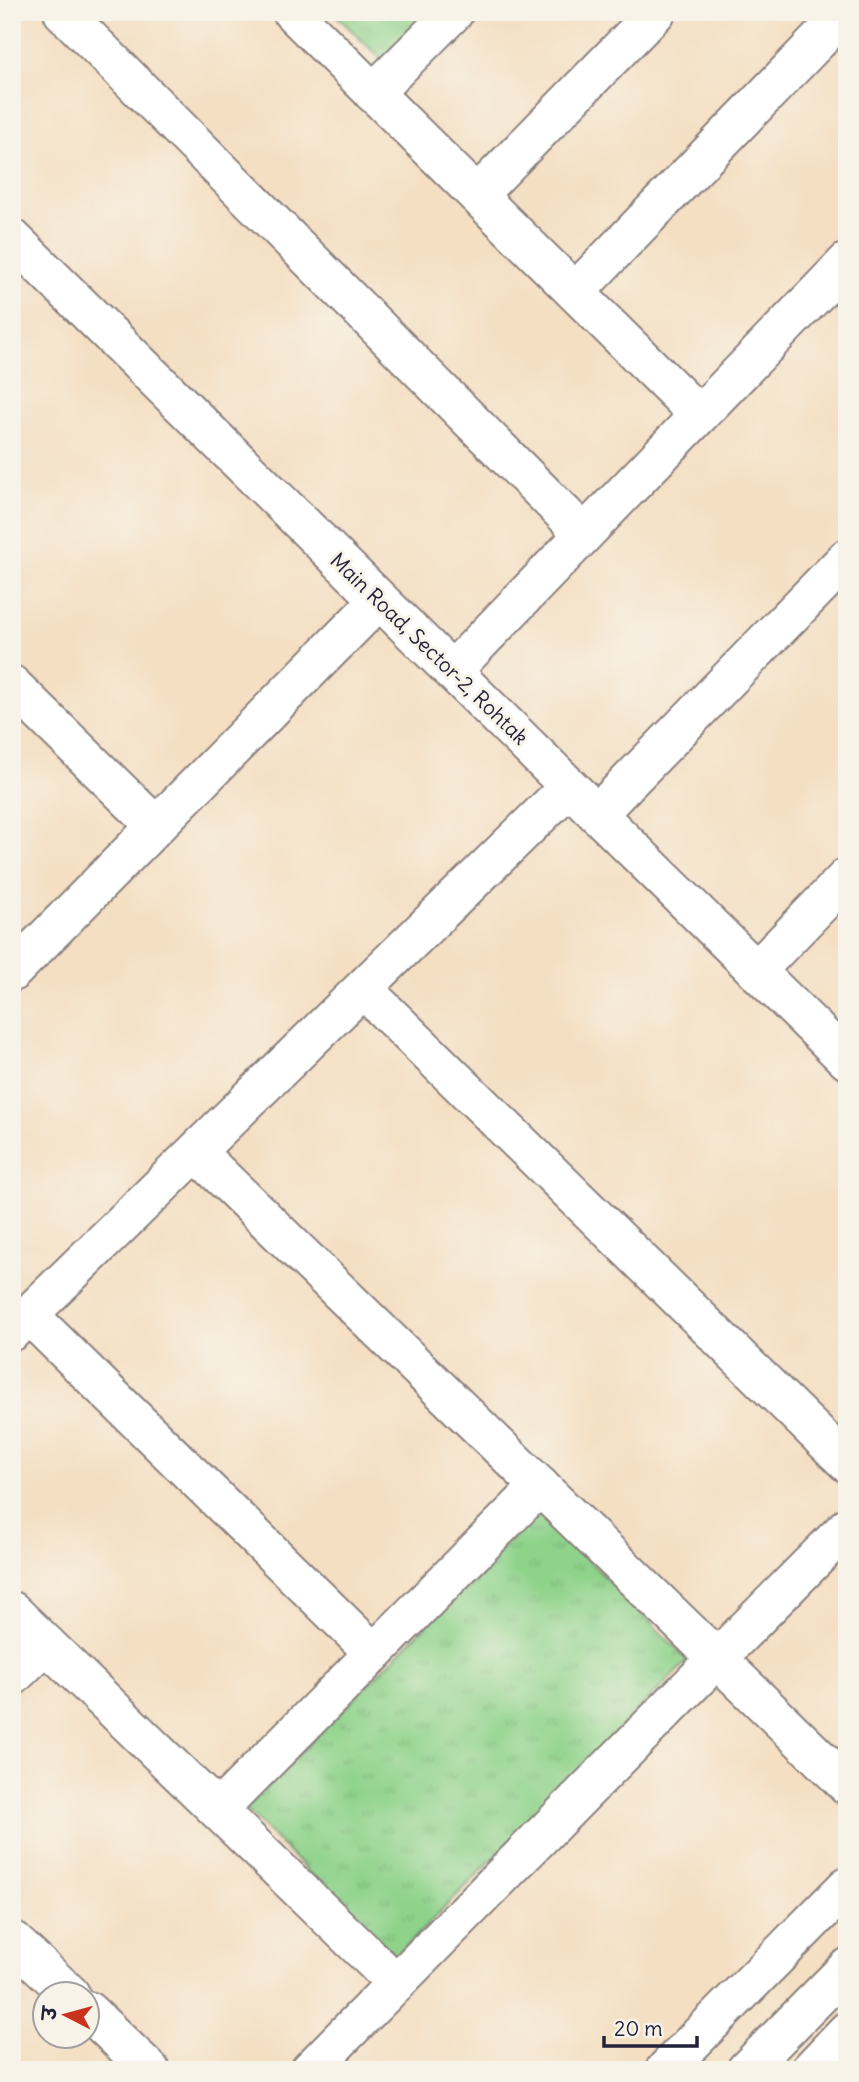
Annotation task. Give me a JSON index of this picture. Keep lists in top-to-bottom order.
{
  "streets": {
    "street": ["Main Road, Sector-2, Rohtak"]
  },
  "scale_bar": "20 m",
  "north": "left"
}
